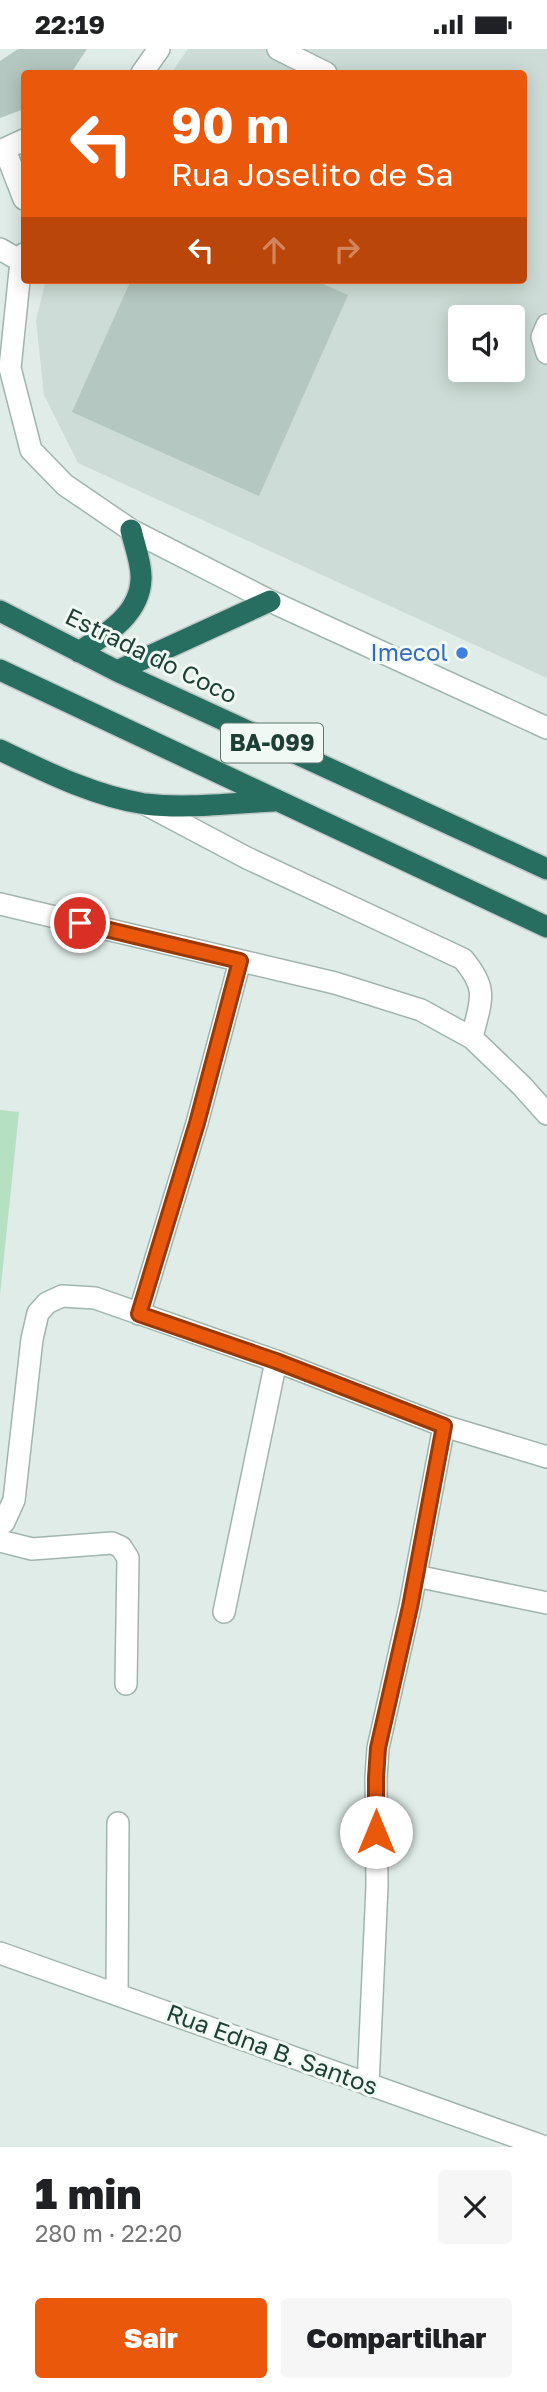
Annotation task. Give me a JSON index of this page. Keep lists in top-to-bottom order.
{
  "streets": {
    "highway": ["Estrada do Coco", "BA-099"],
    "street": ["Rua Edna B. Santos"]
  },
  "places": ["Imecol"],
  "page": {
    "status": "22:19",
    "turn": ["90 m", "Rua Joselito de Sa"],
    "heading": ["1 min", "280 m · 22:20"],
    "buttons": ["Sair", "Compartilhar"]
  }
}
